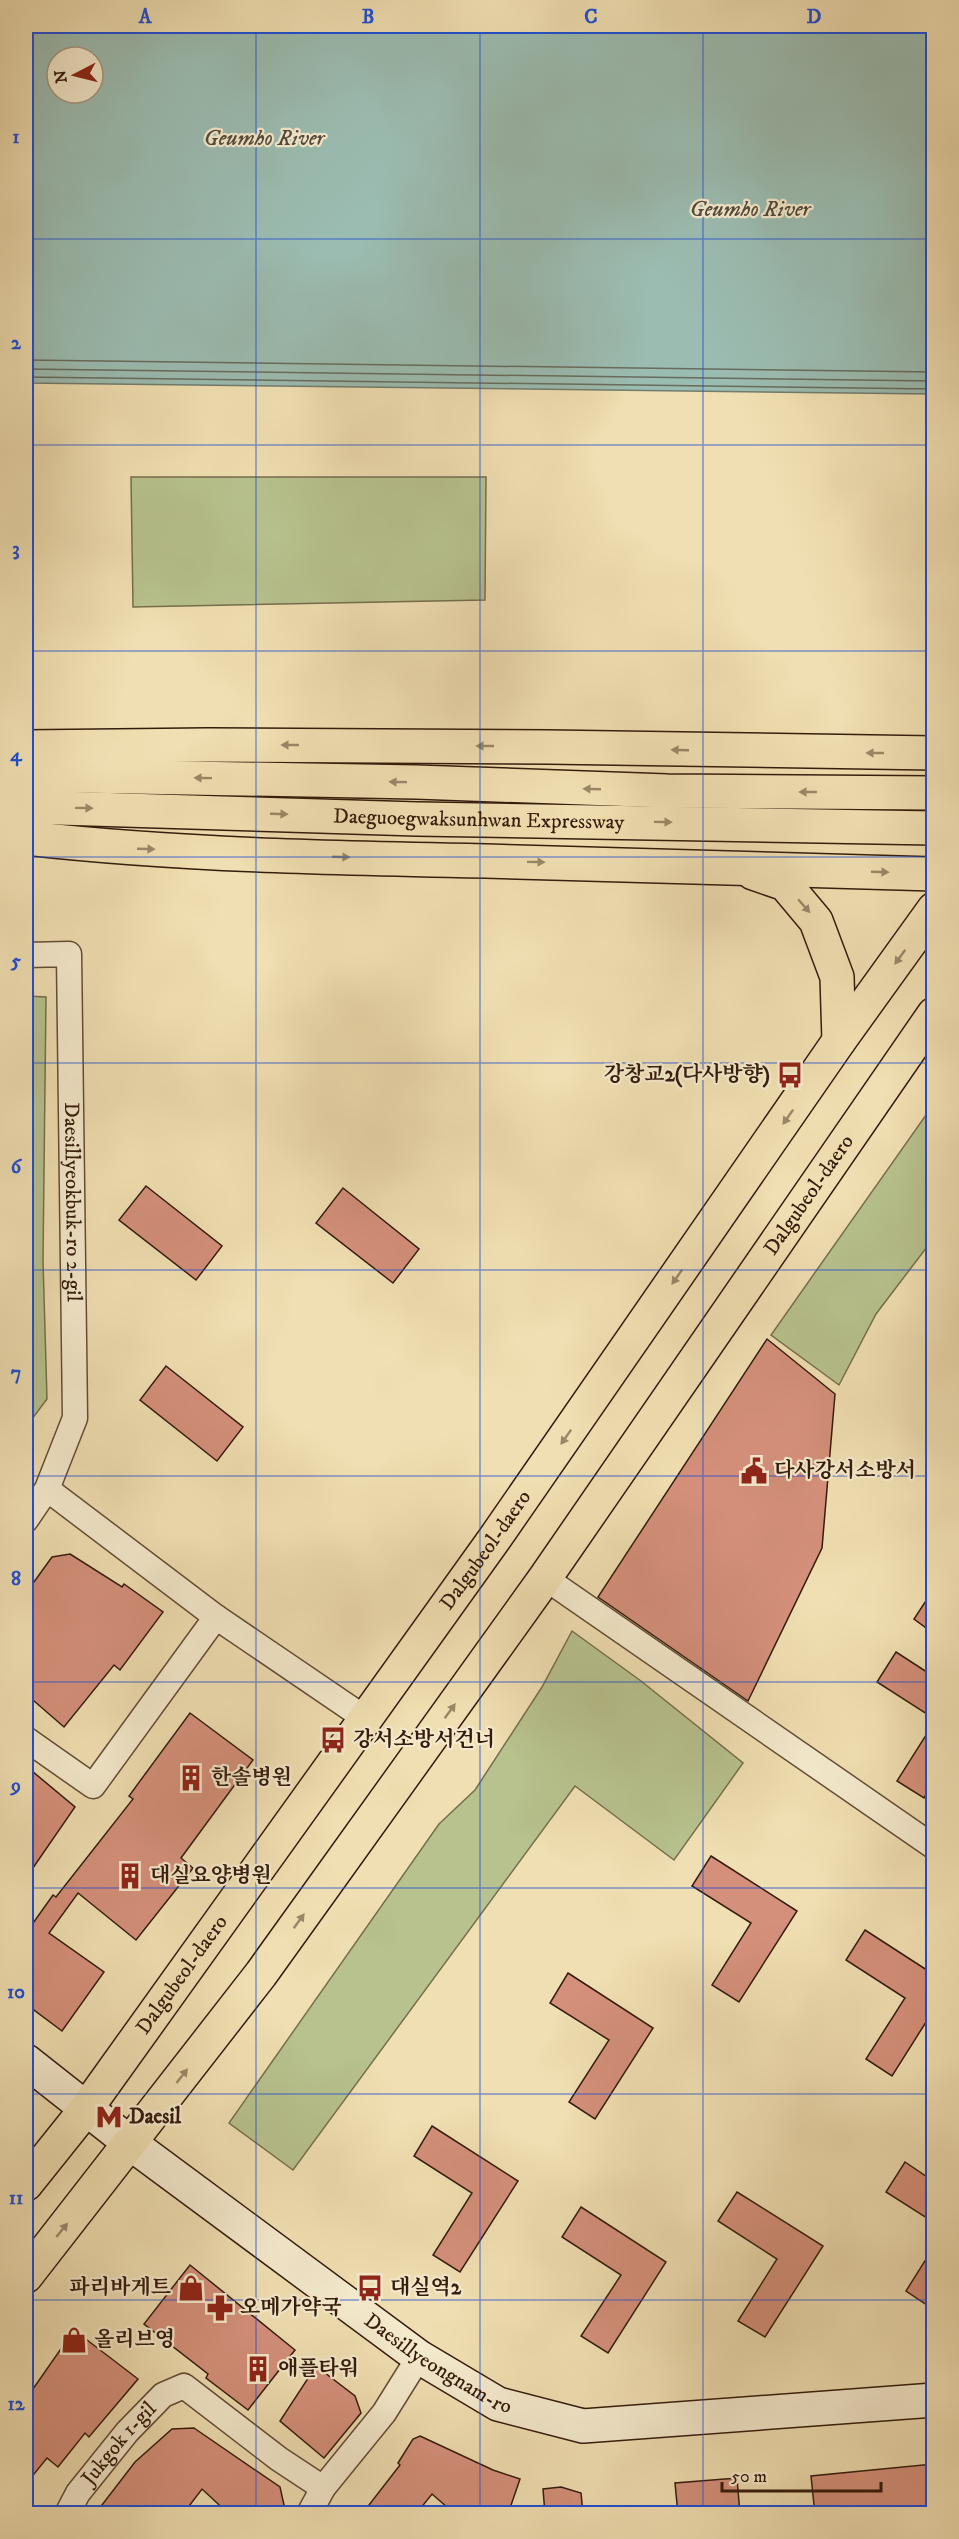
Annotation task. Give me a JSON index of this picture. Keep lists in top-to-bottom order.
{
  "streets": {
    "main road": ["Daeguoegwaksunhwan Expressway", "Dalgubeol-daero"],
    "street": ["Daesillyeokbuk-ro 2-gil", "Daesillyeongnam-ro", "Jukgok 1-gil"]
  },
  "crossings": [
    ["Dalgubeol-daero", "Daesillyeongnam-ro"]
  ],
  "water": ["Geumho River"],
  "places": {
    "bus stop": ["강창교2(다사방향)", "강서소방서건너", "대실역2"],
    "public building": ["다사강서소방서"],
    "building": ["한솔병원", "대실요양병원", "애플타워"],
    "metro station": ["Daesil"],
    "shop": ["파리바게트", "올리브영"],
    "pharmacy": ["오메가약국"]
  },
  "scale_bar": "50 m",
  "north": "left",
  "grid": {
    "columns": [
      "A",
      "B",
      "C",
      "D"
    ],
    "rows": [
      "1",
      "2",
      "3",
      "4",
      "5",
      "6",
      "7",
      "8",
      "9",
      "10",
      "11",
      "12"
    ]
  }
}
